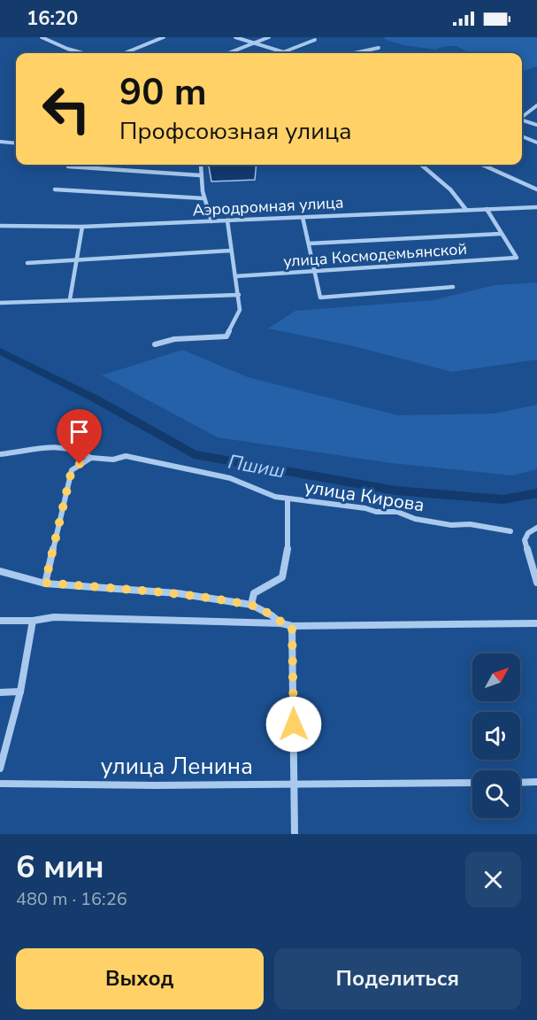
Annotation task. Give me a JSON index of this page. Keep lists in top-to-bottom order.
{
  "streets": {
    "street": [
      "Аэродромная улица",
      "улица Космодемьянской",
      "улица Кирова",
      "улица Ленина"
    ]
  },
  "water": ["Пшиш"],
  "north": "top right",
  "page": {
    "status": "16:20",
    "turn": ["90 m", "Профсоюзная улица"],
    "heading": ["6 мин", "480 m · 16:26"],
    "buttons": ["Выход", "Поделиться"]
  }
}
